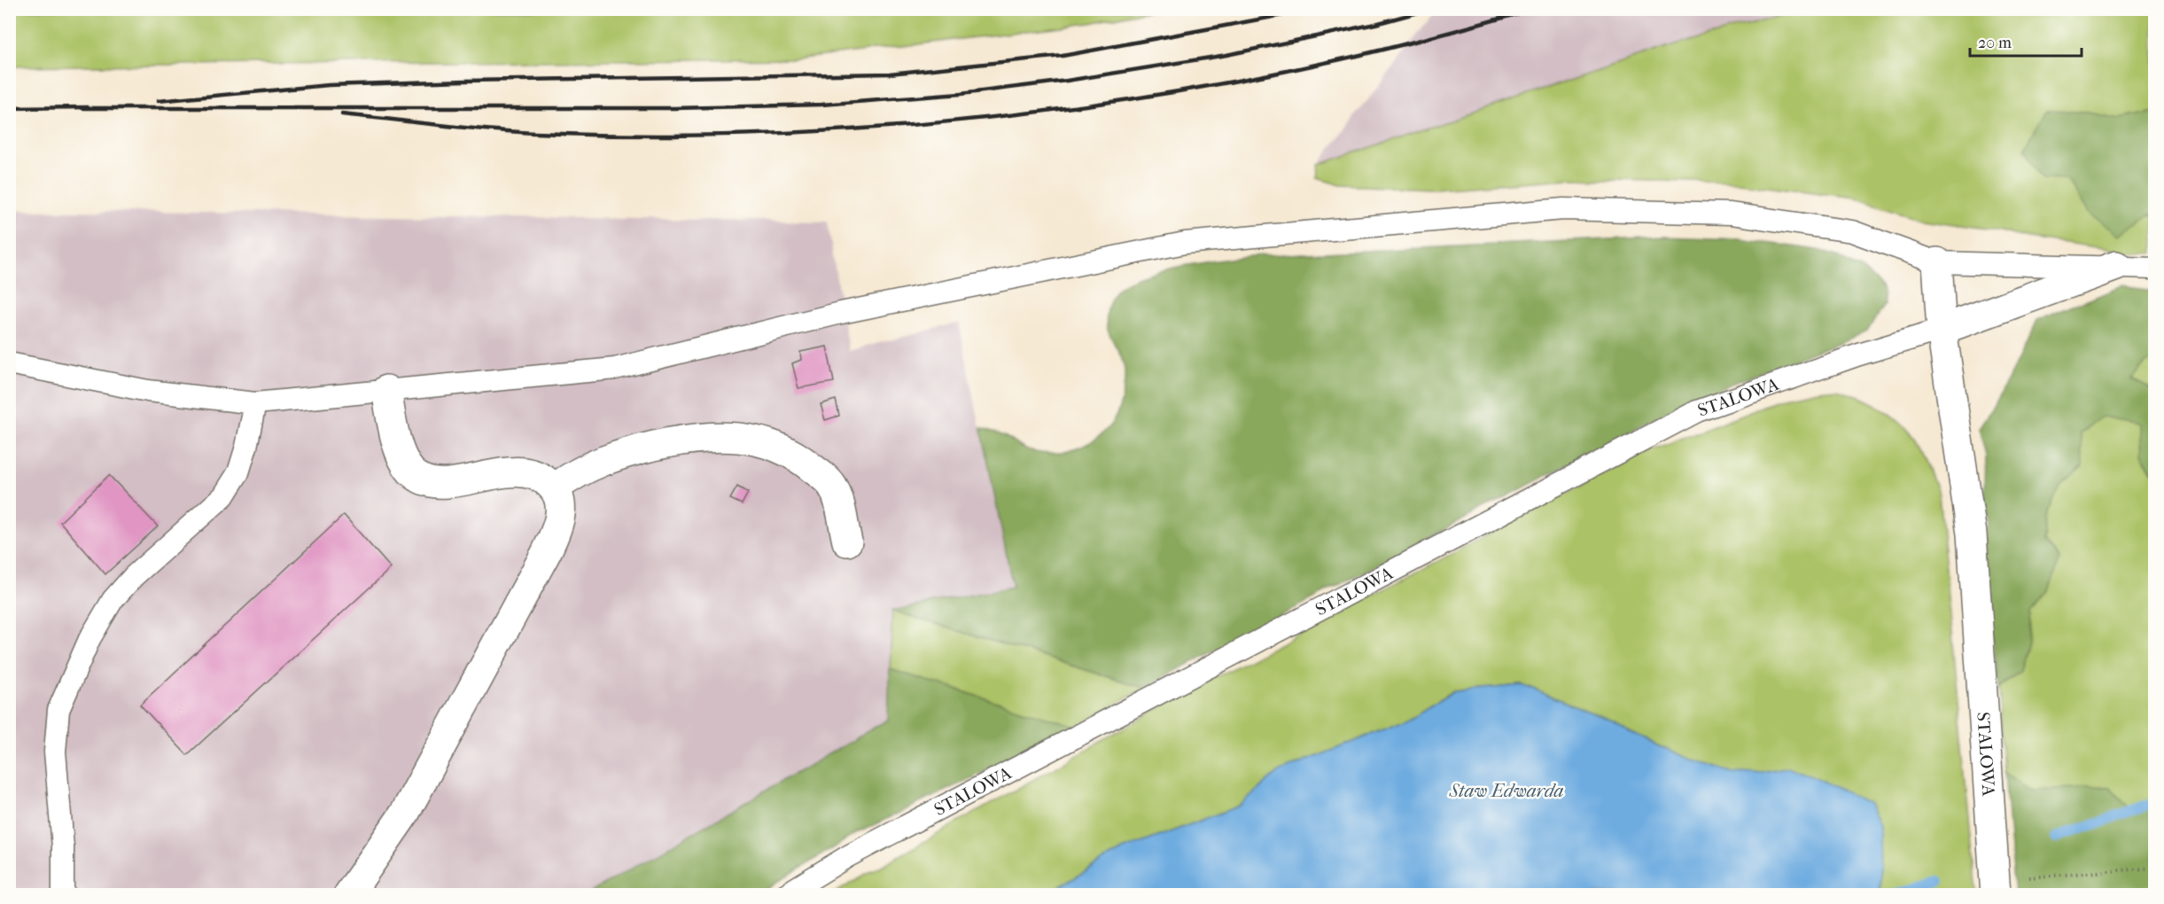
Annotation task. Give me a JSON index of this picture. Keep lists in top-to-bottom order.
{
  "streets": {
    "street": ["STALOWA"]
  },
  "water": ["Staw Edwarda"],
  "scale_bar": "20 m"
}
